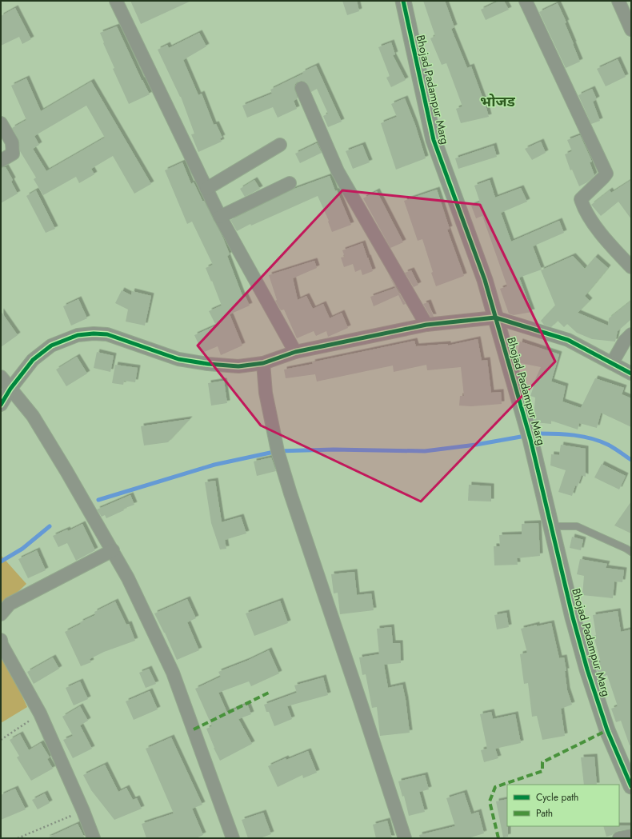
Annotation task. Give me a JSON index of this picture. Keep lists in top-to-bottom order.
{
  "streets": {
    "street": ["Bhojad Padampur Marg"]
  },
  "districts": ["भोजड"],
  "legend": ["Cycle path", "Path"]
}
